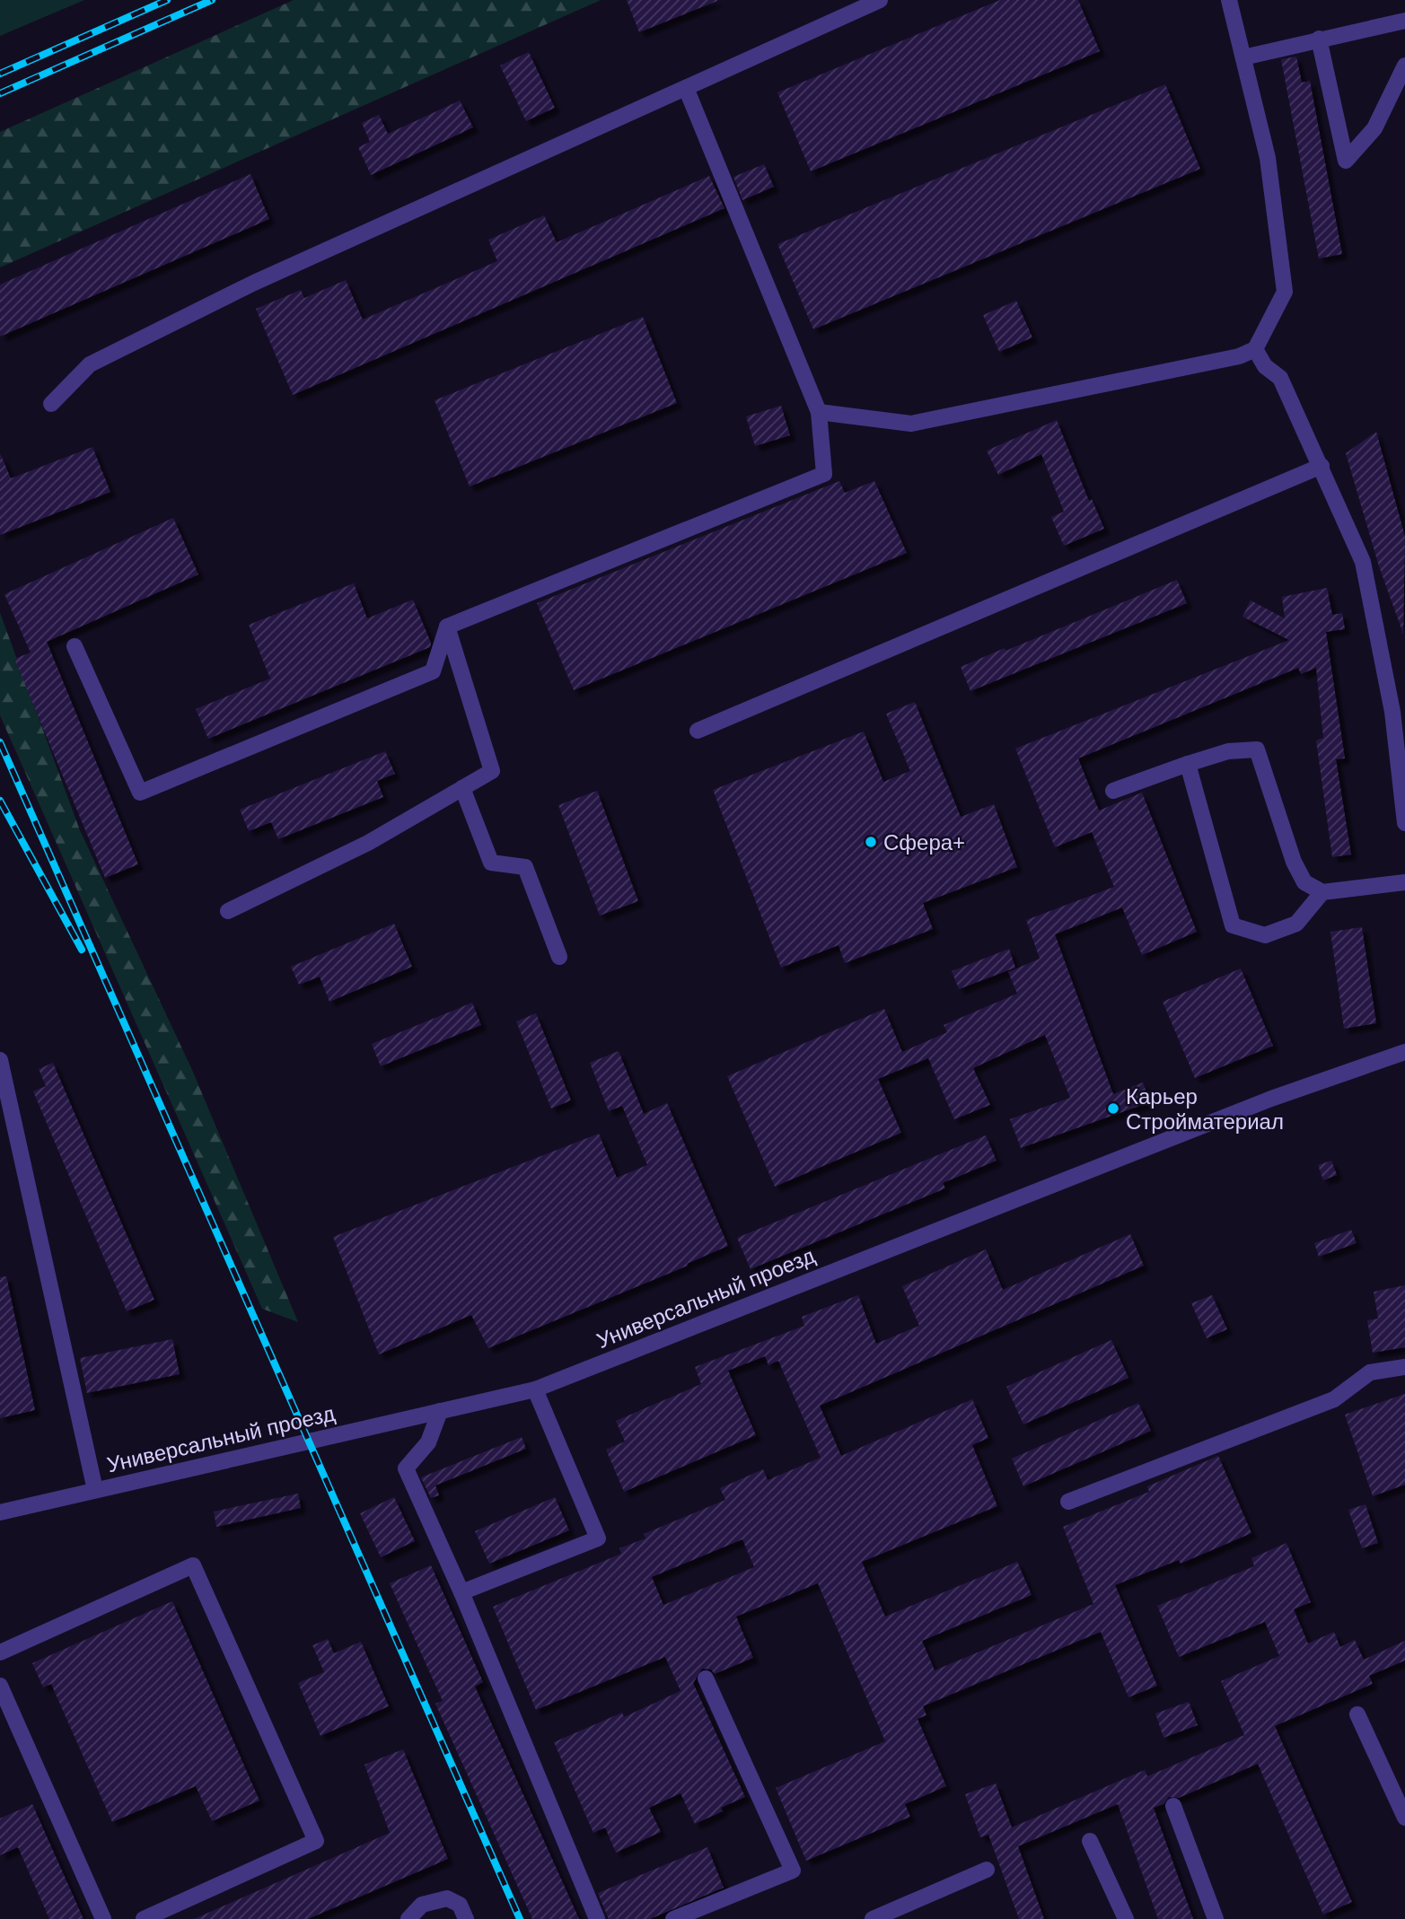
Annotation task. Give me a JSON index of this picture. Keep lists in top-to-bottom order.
{
  "streets": {
    "street": ["Универсальный проезд"]
  },
  "places": ["Сфера+", "Карьер Стройматериал"]
}
